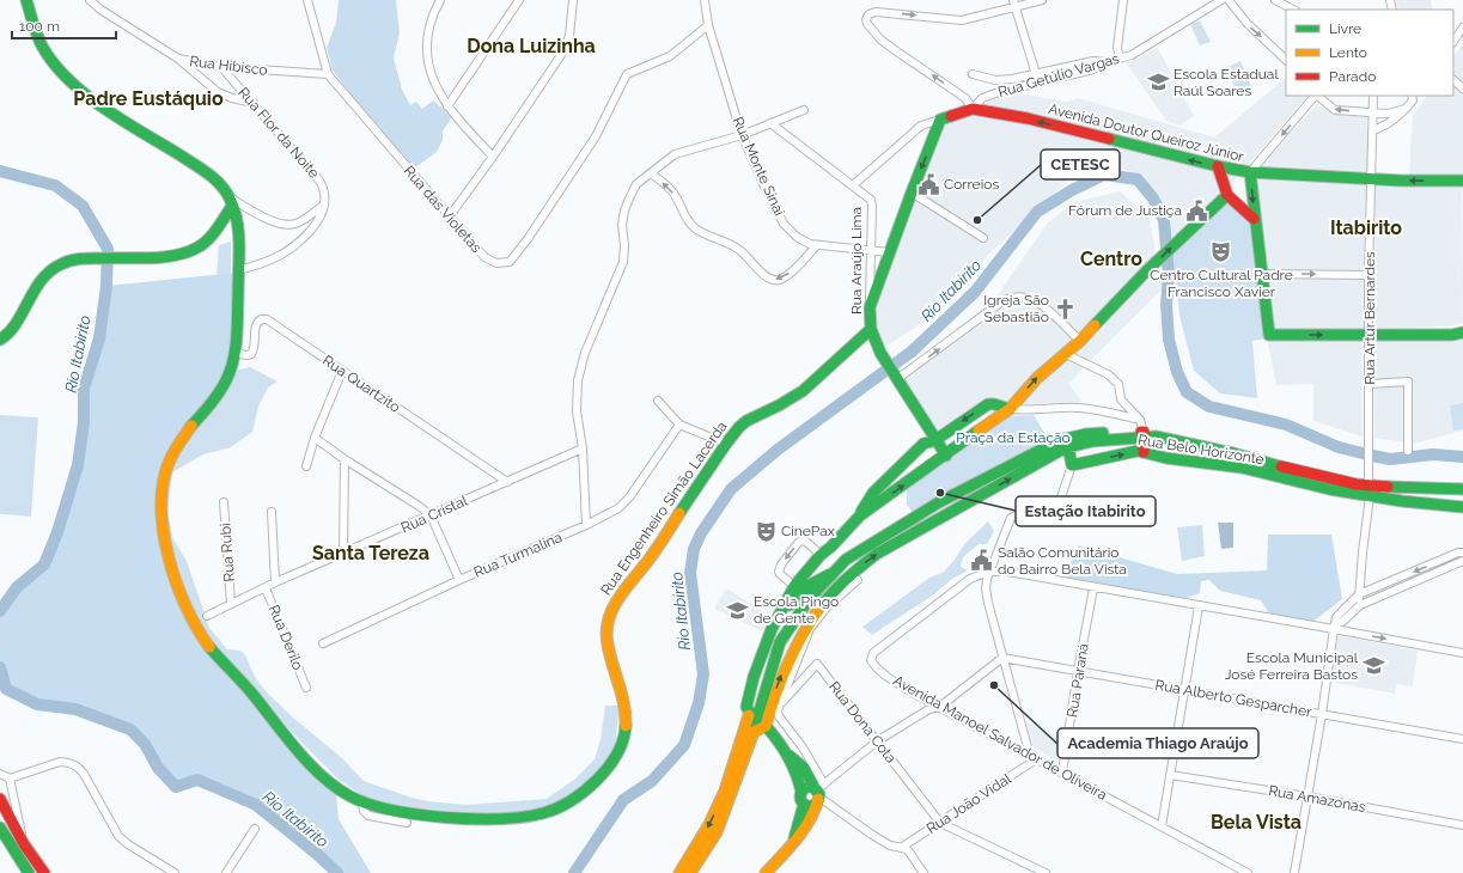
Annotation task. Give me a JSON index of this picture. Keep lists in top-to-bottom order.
{
  "streets": {
    "street": [
      "Rua Hibisco",
      "Rua Getúlio Vargas",
      "Rua Flor da Noite",
      "Avenida Doutor Queiroz Júnior",
      "Rua Monte Sinai",
      "Rua das Violetas",
      "Rua Araújo Lima",
      "Rua Artur Bernardes",
      "Rua Quartzito",
      "Rua Belo Horizonte",
      "Rua Engenheiro Simão Lacerda",
      "Rua Cristal",
      "Rua Rubi",
      "Rua Turmalina",
      "Rua Derilo",
      "Rua Paraná",
      "Rua Alberto Gesparcher",
      "Rua Dona Cota",
      "Avenida Manoel Salvador de Oliveira",
      "Rua Amazonas",
      "Rua João Vidal"
    ]
  },
  "crossings": [
    ["Rua Hibisco", "Rua Flor da Noite"],
    ["Rua Hibisco", "Rua das Violetas"],
    ["Rua Getúlio Vargas", "Avenida Doutor Queiroz Júnior"],
    ["Avenida Doutor Queiroz Júnior", "Rua Artur Bernardes"],
    ["Rua Monte Sinai", "Rua das Violetas"],
    ["Rua Monte Sinai", "Rua Araújo Lima"],
    ["Rua Araújo Lima", "Rua Engenheiro Simão Lacerda"],
    ["Rua Artur Bernardes", "Rua Belo Horizonte"],
    ["Rua Quartzito", "Rua Engenheiro Simão Lacerda"],
    ["Rua Quartzito", "Rua Cristal"],
    ["Rua Cristal", "Rua Rubi"],
    ["Rua Cristal", "Rua Derilo"],
    ["Rua Paraná", "Rua Alberto Gesparcher"],
    ["Rua Paraná", "Avenida Manoel Salvador de Oliveira"],
    ["Rua Dona Cota", "Rua João Vidal"],
    ["Avenida Manoel Salvador de Oliveira", "Rua João Vidal"]
  ],
  "districts": [
    "Dona Luizinha",
    "Padre Eustáquio",
    "Itabirito",
    "Centro",
    "Santa Tereza",
    "Bela Vista"
  ],
  "water": ["Rio Itabirito"],
  "parks": ["Praça da Estação"],
  "places": {
    "school or university": ["Escola Estadual Raúl Soares", "Escola Pingo de Gente", "Escola Municipal José Ferreira Bastos"],
    "public building": ["Correios", "Fórum de Justiça", "Salão Comunitário do Bairro Bela Vista"],
    "other": ["CETESC", "Estação Itabirito", "Academia Thiago Araújo"],
    "theatre": ["Centro Cultural Padre Francisco Xavier", "CinePax"],
    "church": ["Igreja São Sebastião"]
  },
  "legend": ["Livre", "Lento", "Parado"],
  "scale_bar": "100 m"
}
